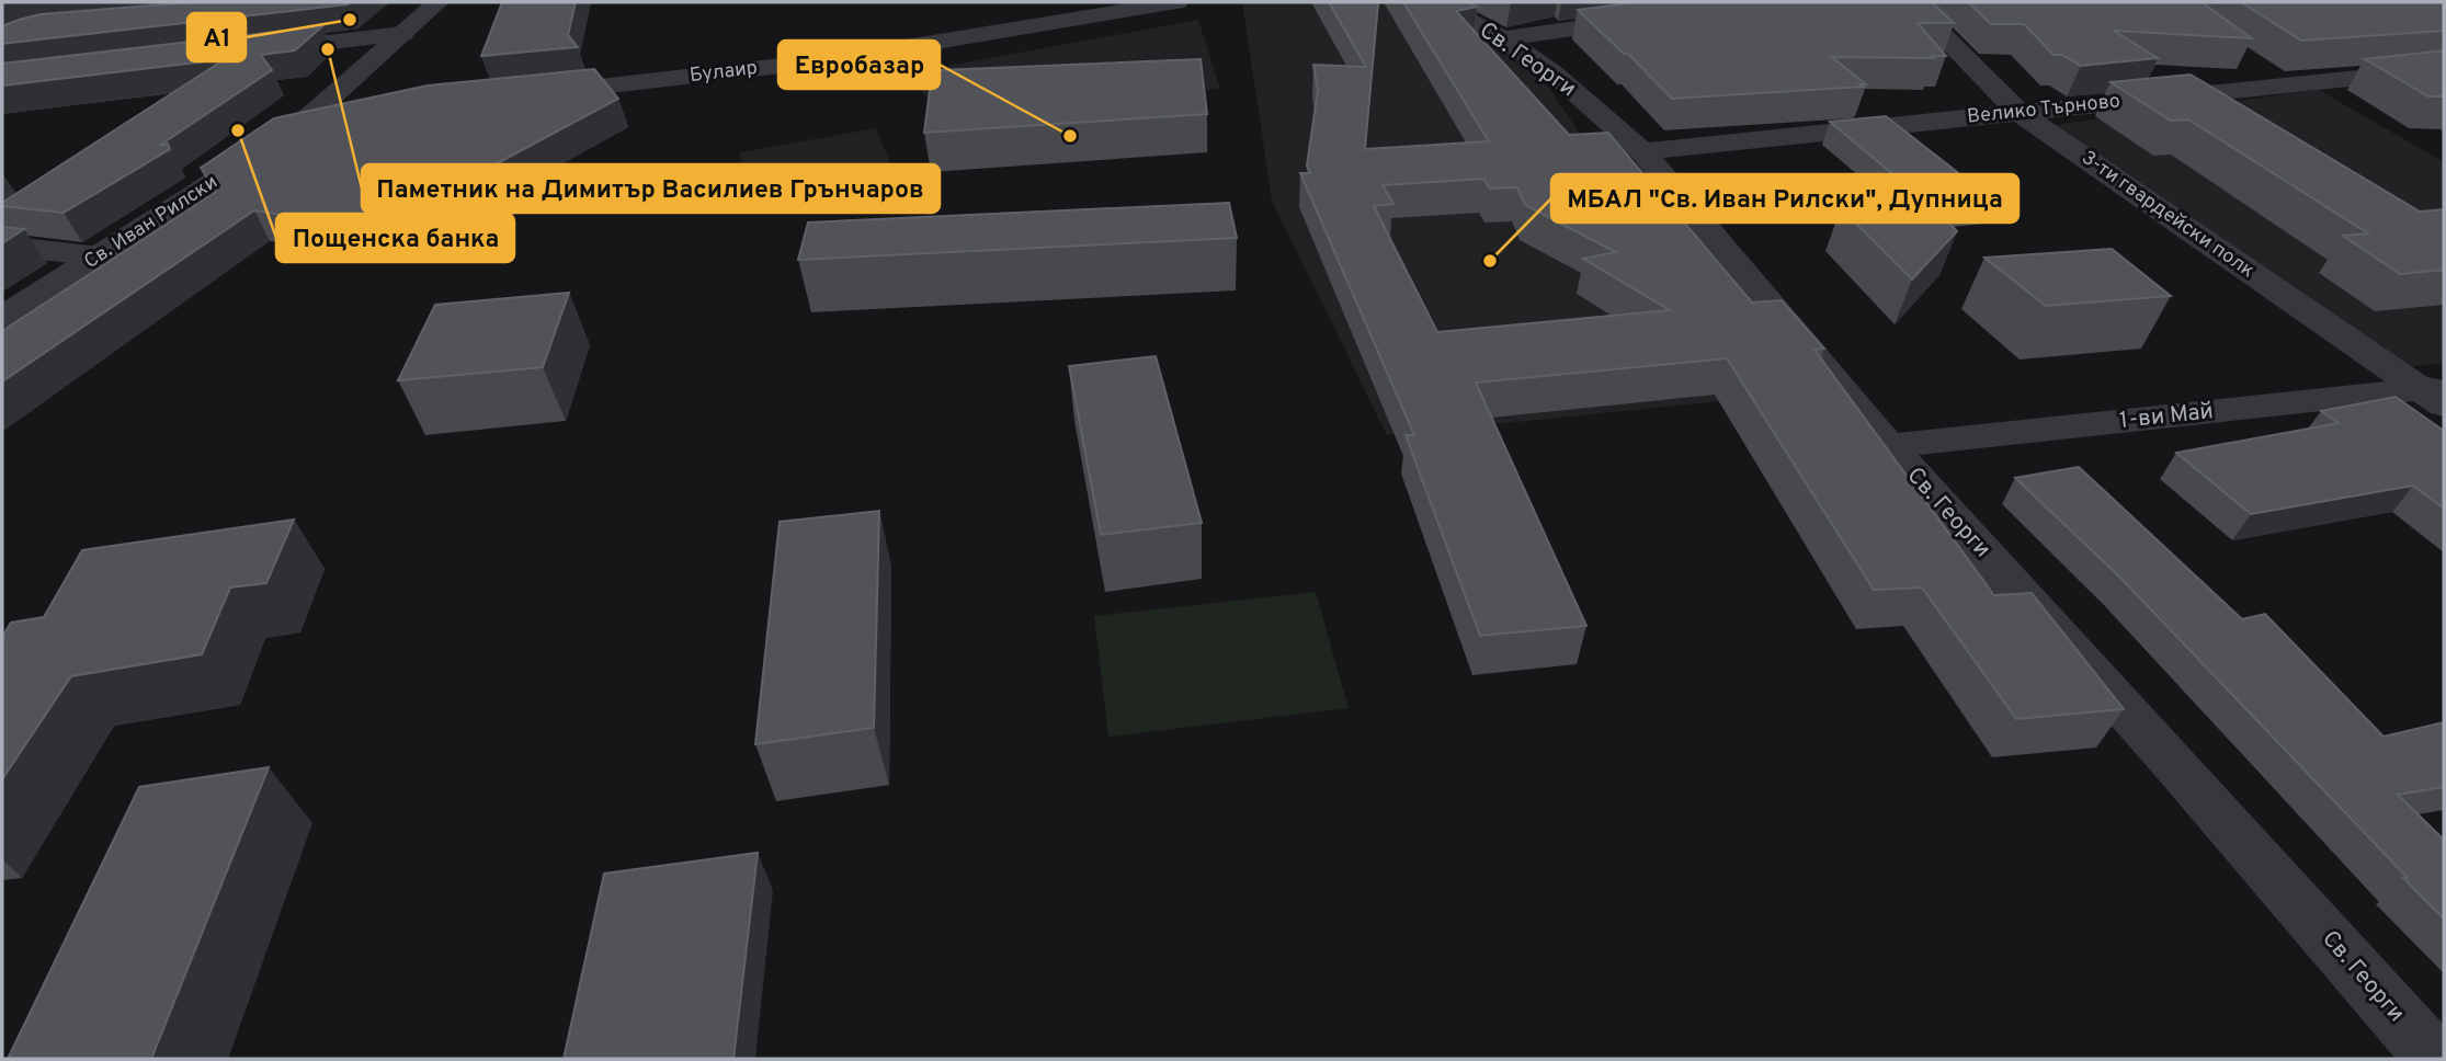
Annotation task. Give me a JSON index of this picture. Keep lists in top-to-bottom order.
{
  "streets": {
    "street": [
      "Св. Георги",
      "Булаир",
      "Велико Търново",
      "3-ти гвардейски полк",
      "Св. Иван Рилски",
      "1-ви Май"
    ]
  },
  "crossings": [
    ["Св. Георги", "Велико Търново"],
    ["Св. Георги", "1-ви Май"],
    ["Велико Търново", "3-ти гвардейски полк"],
    ["3-ти гвардейски полк", "1-ви Май"]
  ],
  "places": [
    "A1",
    "Паметник на Димитър Василиев Грънчаров",
    "Пощенска банка",
    "Евробазар",
    "МБАЛ \"Св. Иван Рилски\", Дупница"
  ]
}
